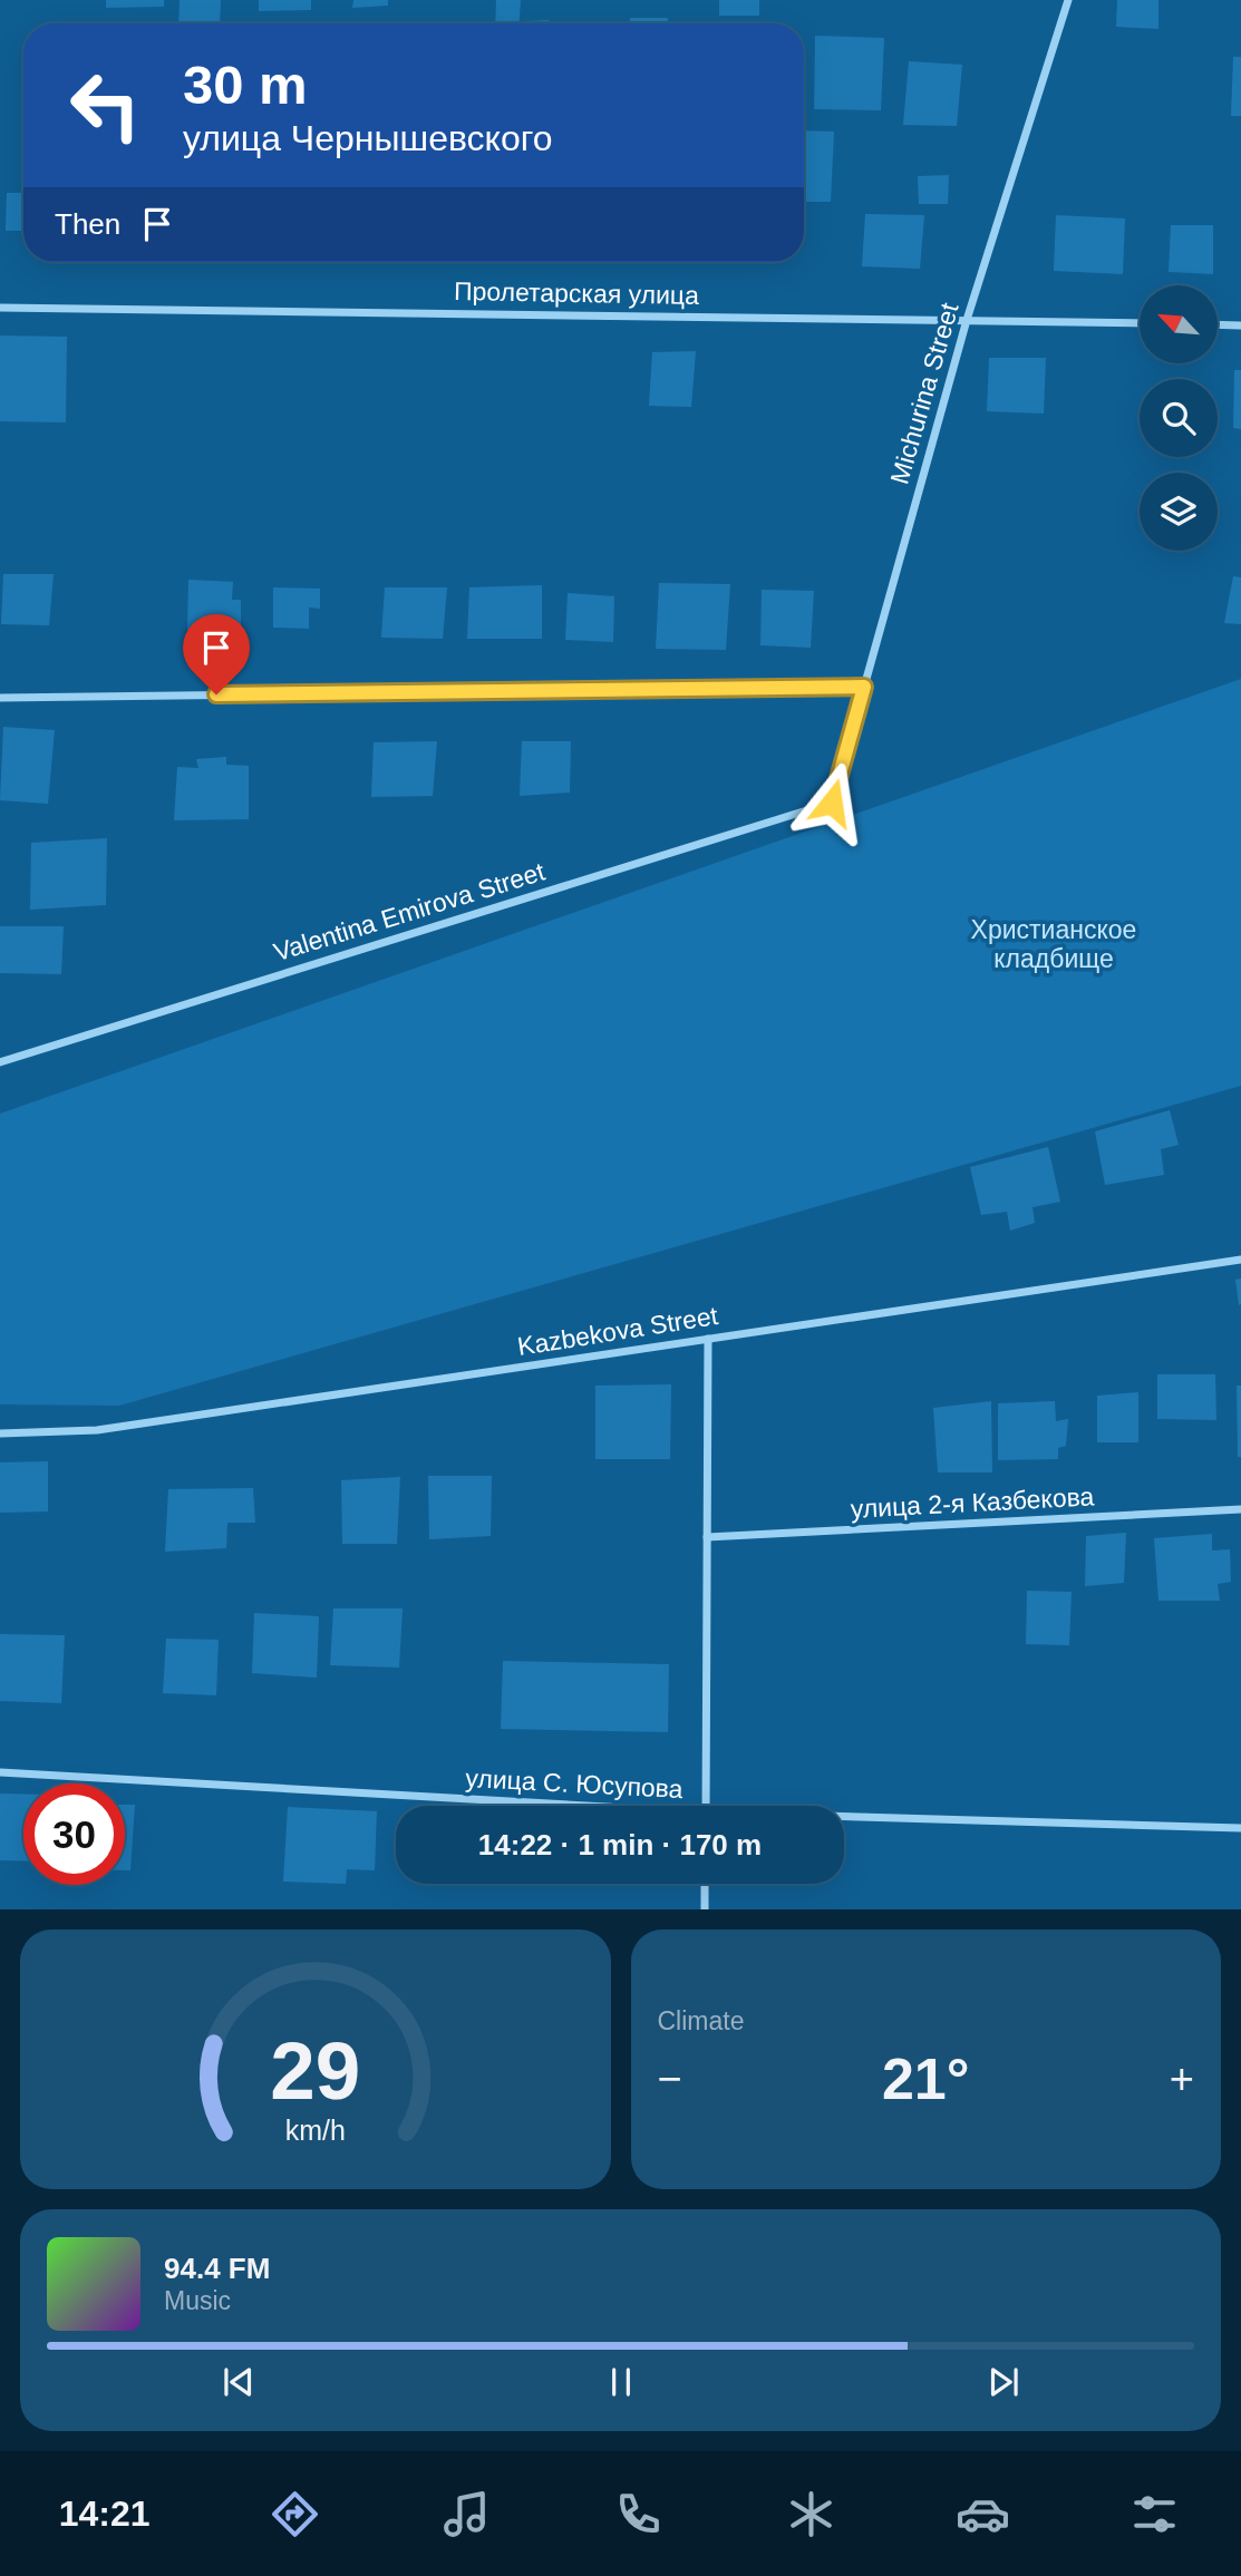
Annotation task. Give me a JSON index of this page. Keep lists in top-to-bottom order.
{
  "streets": {
    "street": [
      "Пролетарская улица",
      "Michurina Street",
      "Valentina Emirova Street",
      "Kazbekova Street",
      "улица 2-я Казбекова",
      "улица С. Юсупова"
    ]
  },
  "crossings": [
    ["Пролетарская улица", "Michurina Street"],
    ["Michurina Street", "Valentina Emirova Street"]
  ],
  "parks": ["Христианское кладбище"],
  "north": "top left",
  "page": {
    "turn": ["30 m", "улица Чернышевского"],
    "then": "Then",
    "limit": "30",
    "trip": "14:22 · 1 min · 170 m",
    "tile": "Climate",
    "heat": ["−", "21°", "+"],
    "song": ["94.4 FM", "Music"],
    "tabs": "14:21",
    "gauge": ["29", "km/h"]
  }
}
